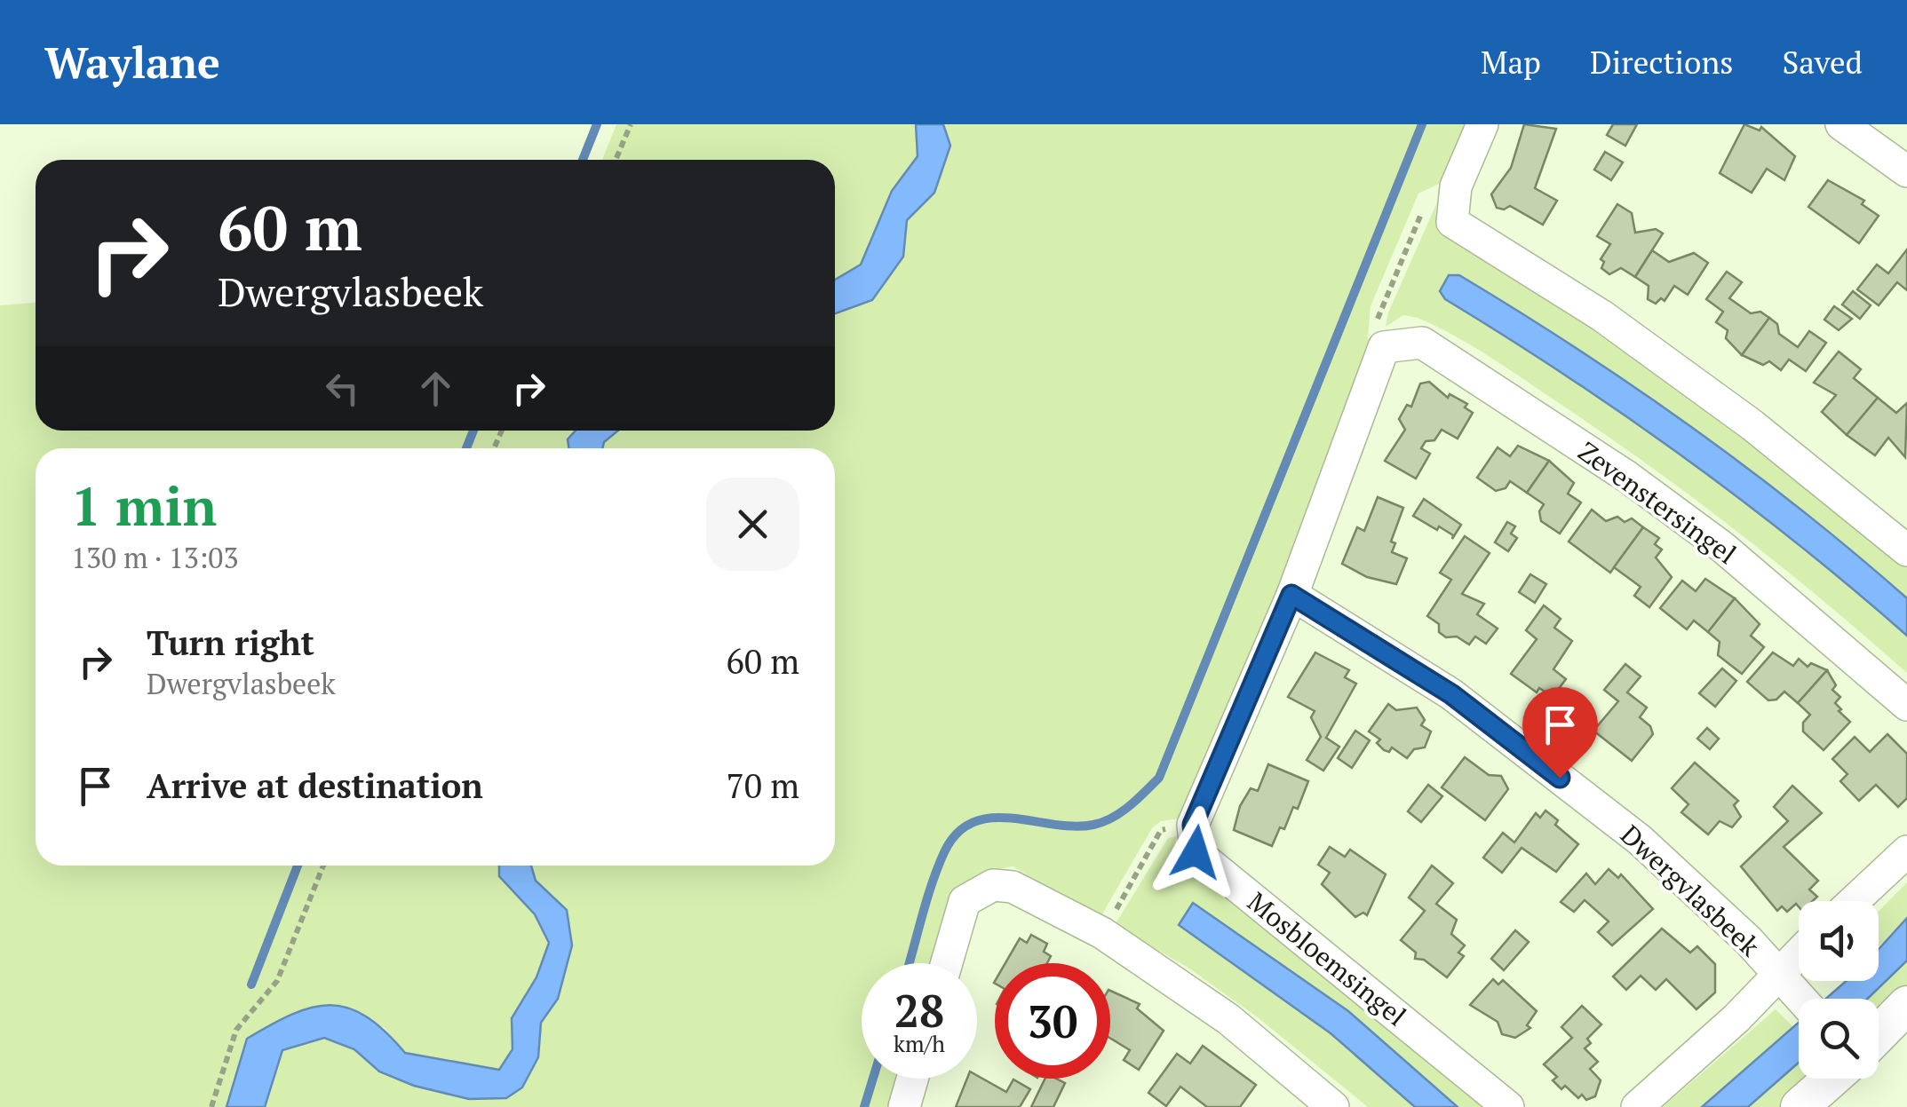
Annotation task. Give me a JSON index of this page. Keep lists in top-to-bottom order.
{
  "streets": {
    "street": ["Zevenstersingel", "Dwergvlasbeek", "Mosbloemsingel"]
  },
  "page": {
    "header": "Waylane",
    "nav": ["Map", "Directions", "Saved"],
    "turn": ["60 m", "Dwergvlasbeek"],
    "heading": ["1 min", "130 m · 13:03"],
    "list": [
      {
        "name": "Turn right",
        "note": "Dwergvlasbeek",
        "value": "60 m"
      },
      {
        "name": "Arrive at destination",
        "value": "70 m"
      }
    ],
    "speed": "28 km/h",
    "limit": "30"
  }
}
